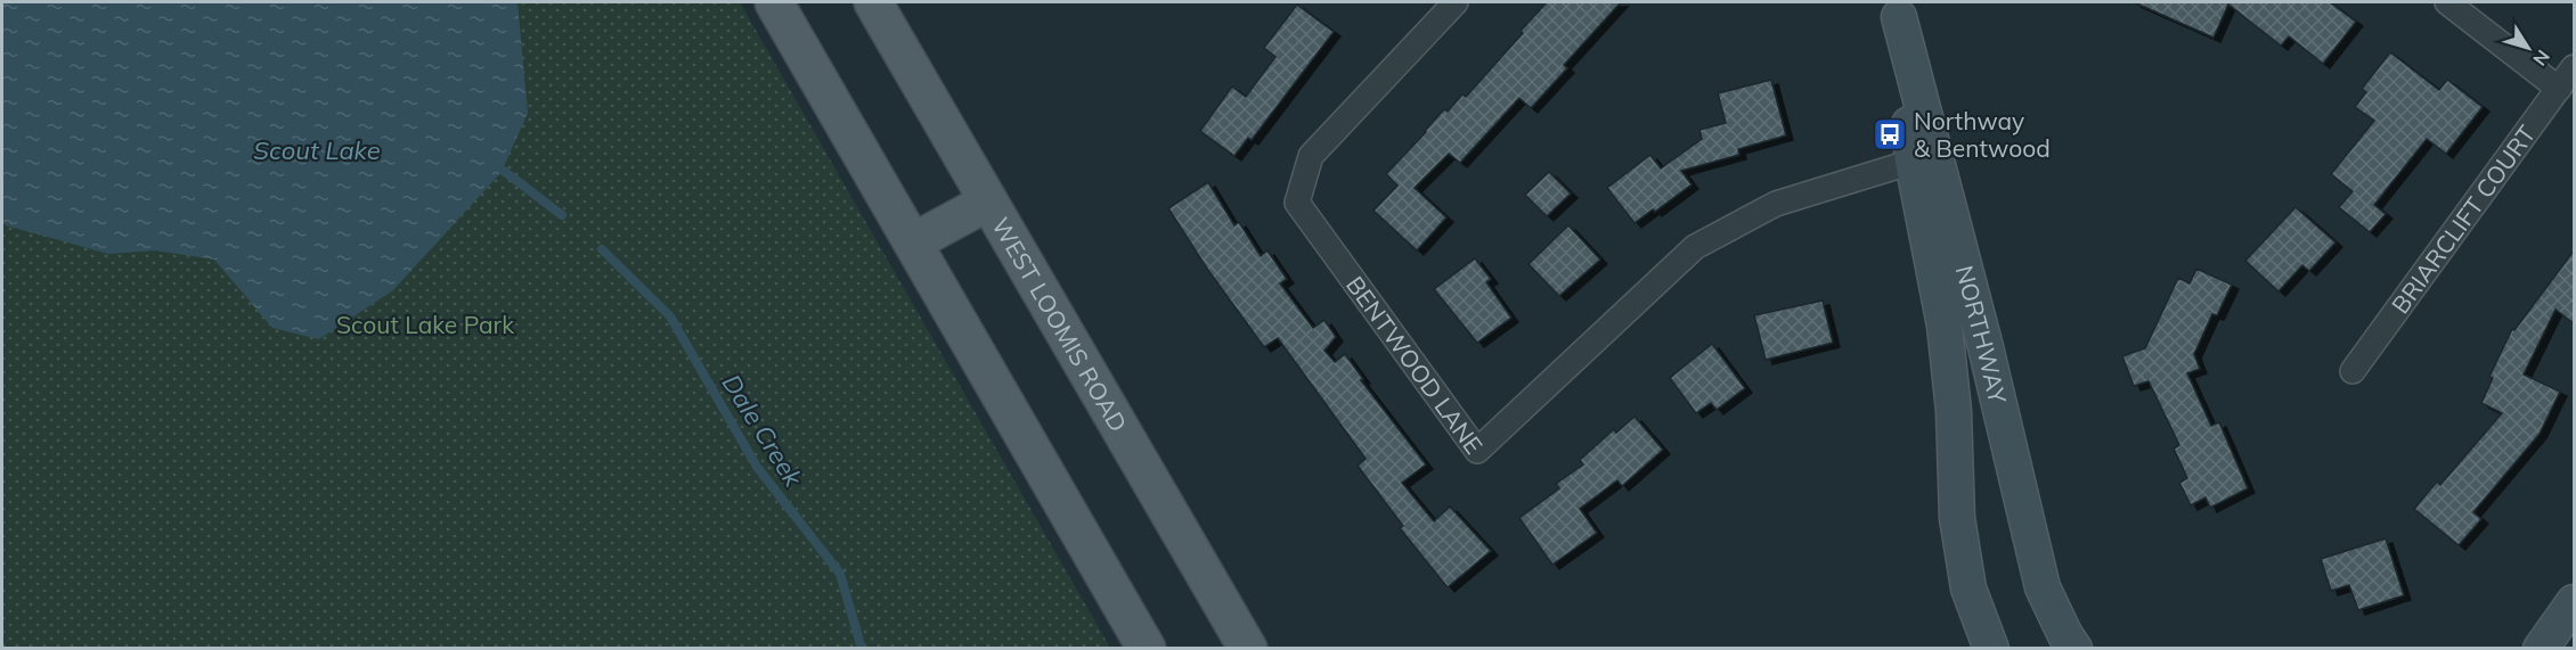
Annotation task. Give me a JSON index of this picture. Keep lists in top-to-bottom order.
{
  "streets": {
    "main road": ["WEST LOOMIS ROAD"],
    "street": ["BRIARCLIFT COURT", "NORTHWAY", "BENTWOOD LANE"]
  },
  "crossings": [
    ["NORTHWAY", "BENTWOOD LANE"]
  ],
  "water": ["Scout Lake", "Dale Creek"],
  "parks": ["Scout Lake Park"],
  "places": {
    "bus stop": ["Northway & Bentwood"]
  },
  "north": "bottom right"
}
